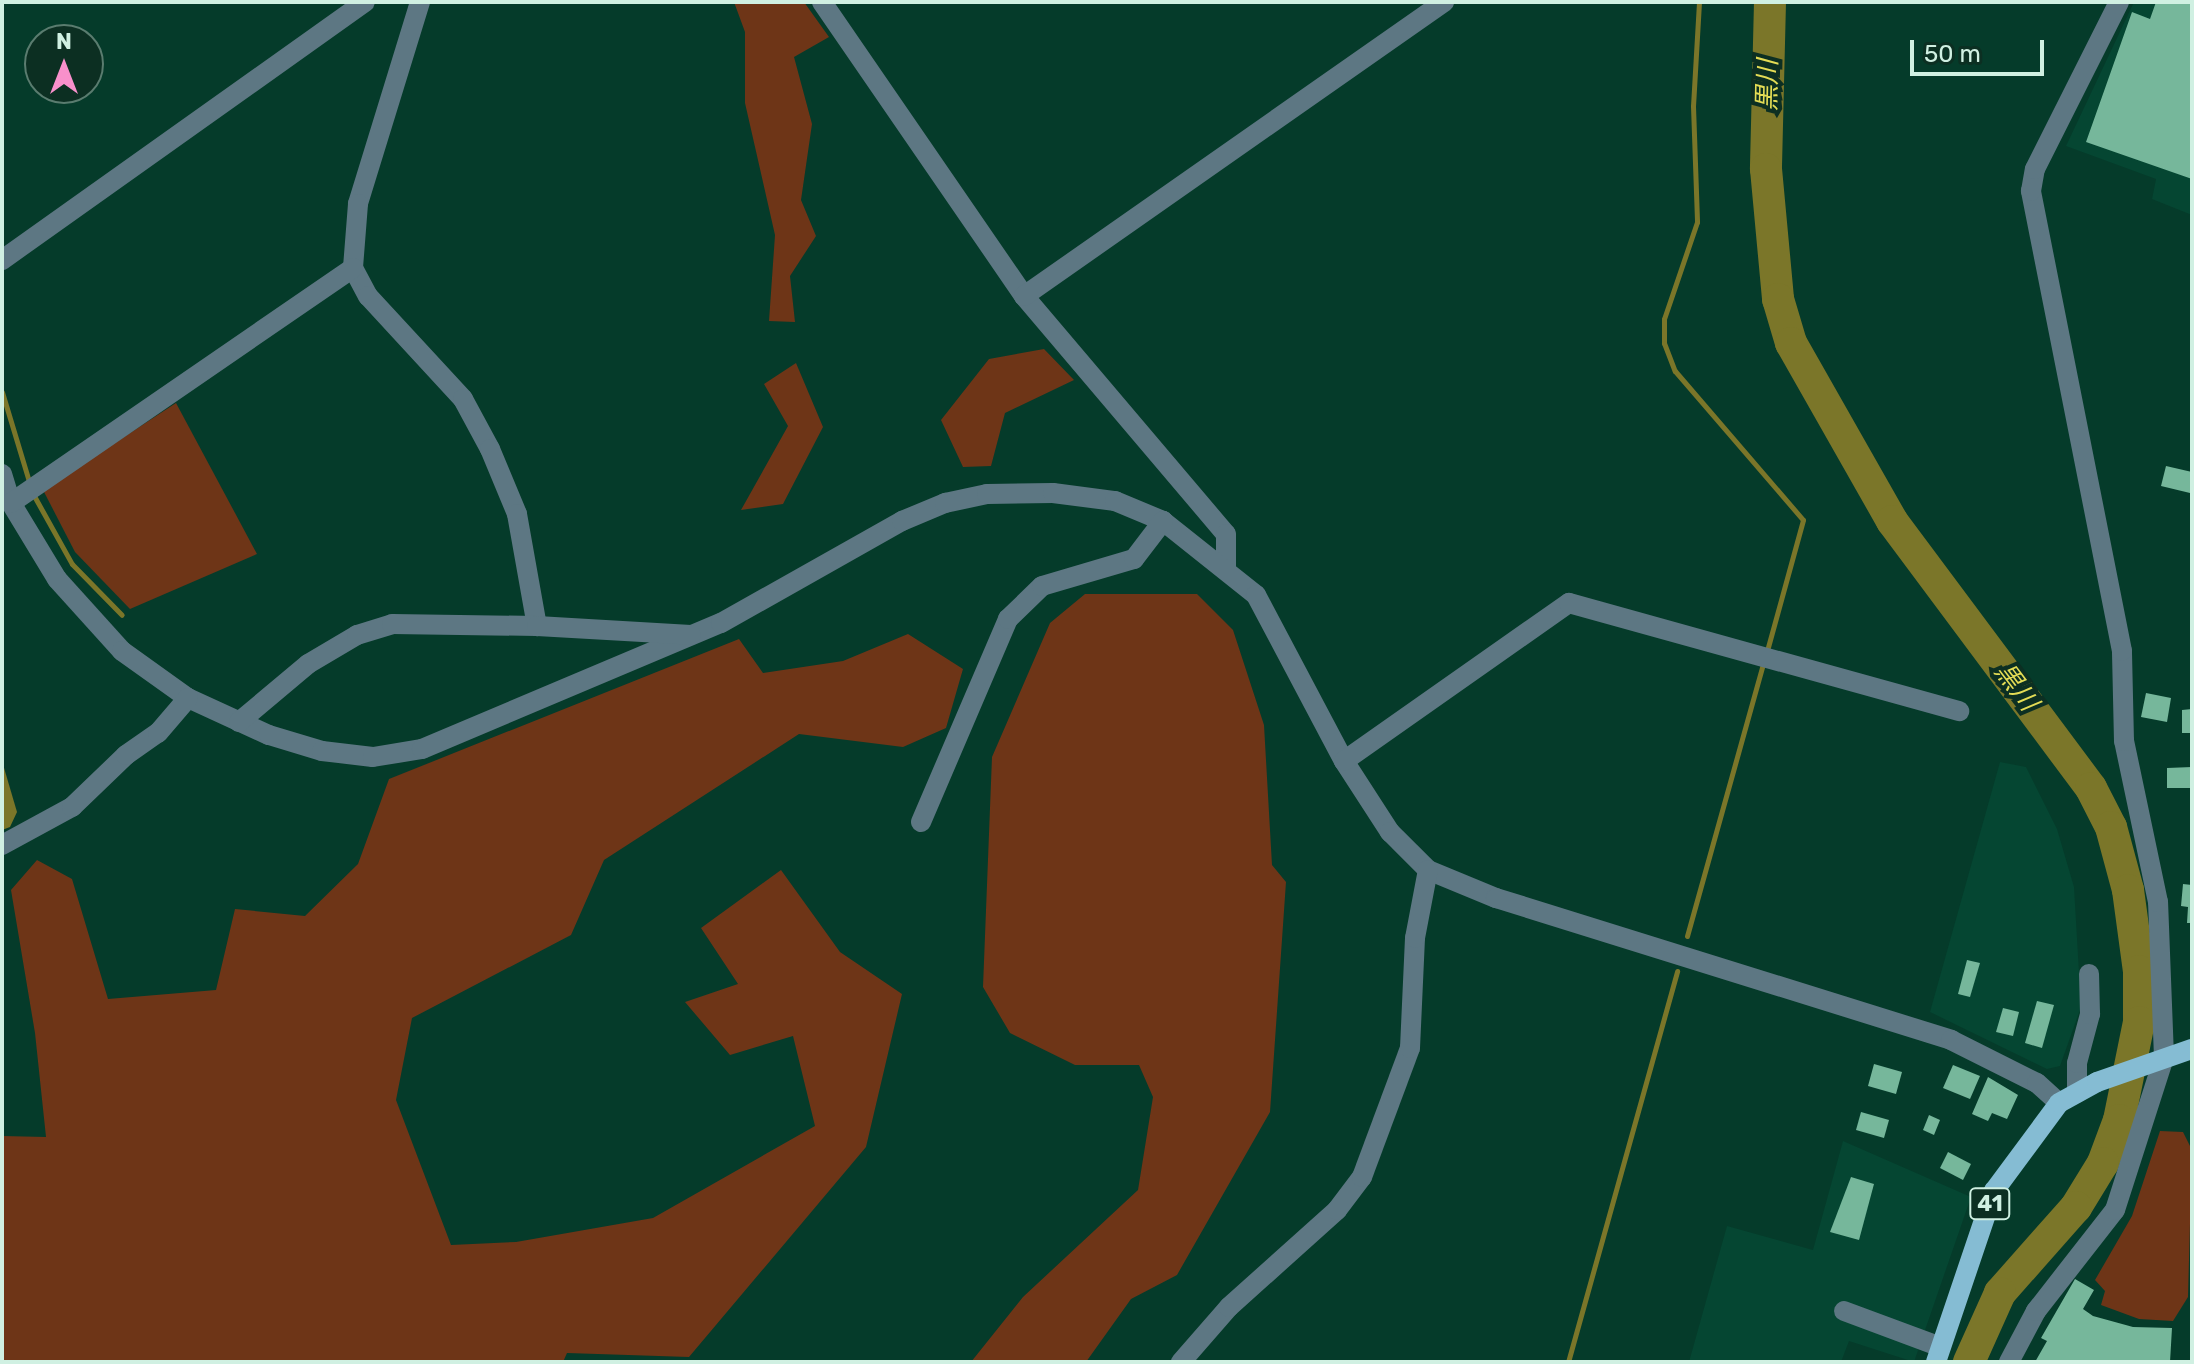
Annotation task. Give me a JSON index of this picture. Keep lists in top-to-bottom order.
{
  "streets": {
    "main road": ["41"]
  },
  "water": ["黒川"],
  "scale_bar": "50 m",
  "north": "top"
}
